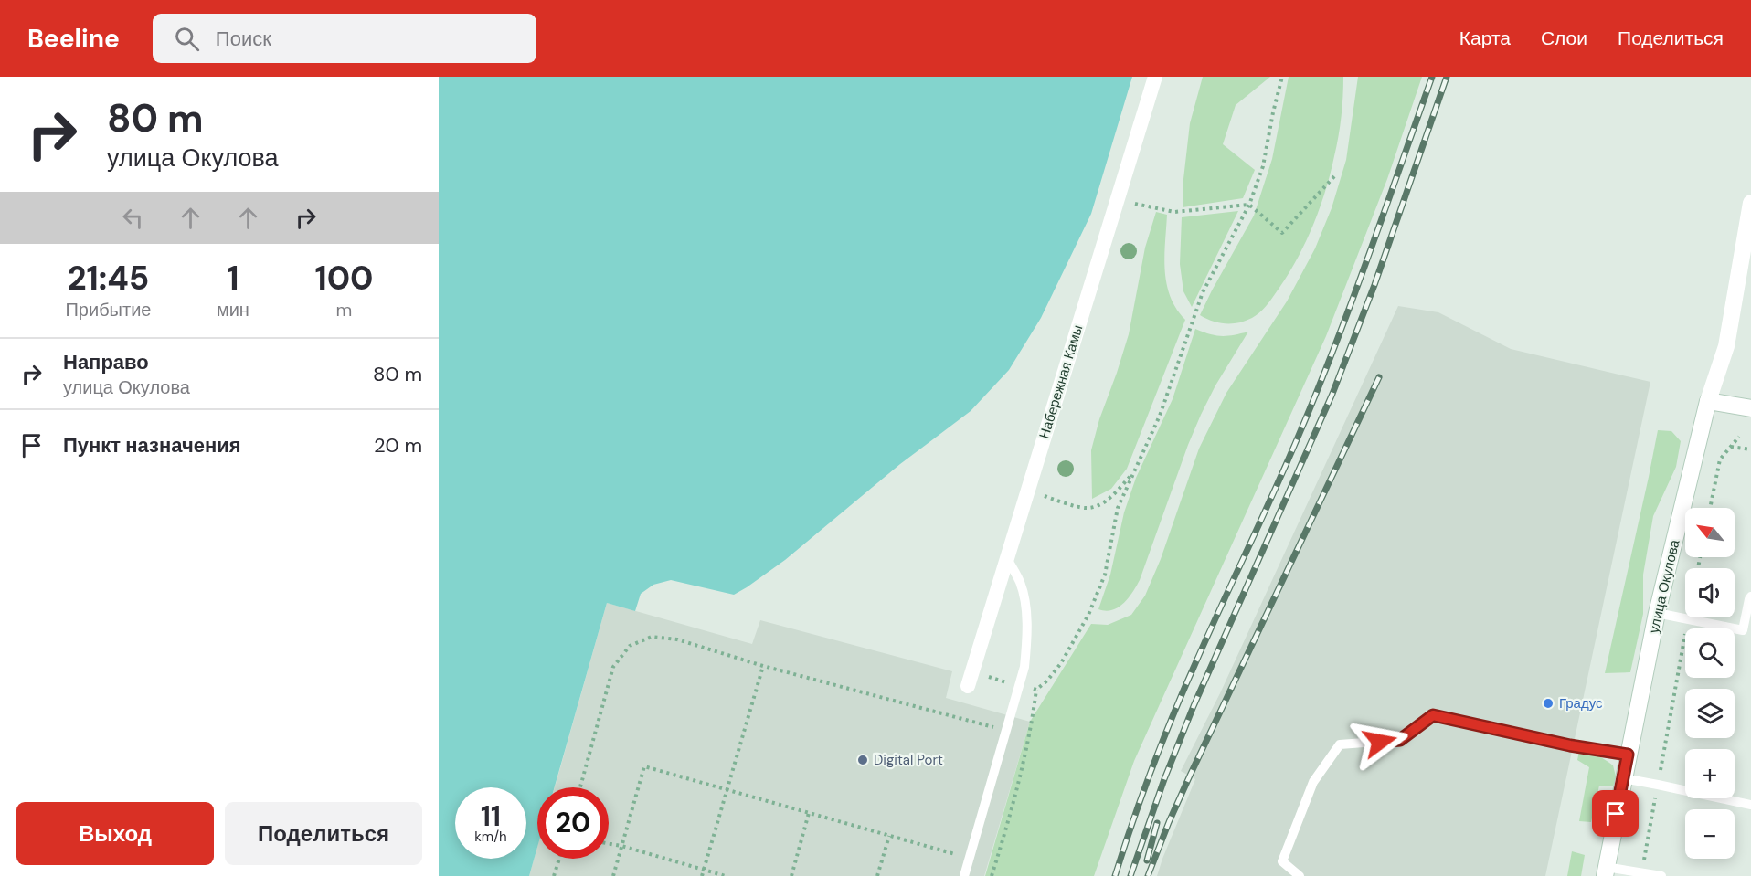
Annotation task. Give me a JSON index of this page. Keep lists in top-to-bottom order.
{
  "streets": {
    "main road": ["улица Окулова"],
    "street": ["Набережная Камы"]
  },
  "places": ["Градус", "Digital Port"],
  "north": "top left",
  "page": {
    "header": "Beeline",
    "search": "Поиск",
    "nav": ["Карта", "Слои", "Поделиться"],
    "turn": ["80 m", "улица Окулова"],
    "eta": [
      "21:45",
      "Прибытие",
      "1",
      "мин",
      "100",
      "m"
    ],
    "list": [
      {
        "name": "Направо",
        "note": "улица Окулова",
        "value": "80 m"
      },
      {
        "name": "Пункт назначения",
        "value": "20 m"
      }
    ],
    "map_buttons": ["+", "−"],
    "speed": "11 km/h",
    "limit": "20",
    "buttons": ["Выход", "Поделиться"]
  }
}
